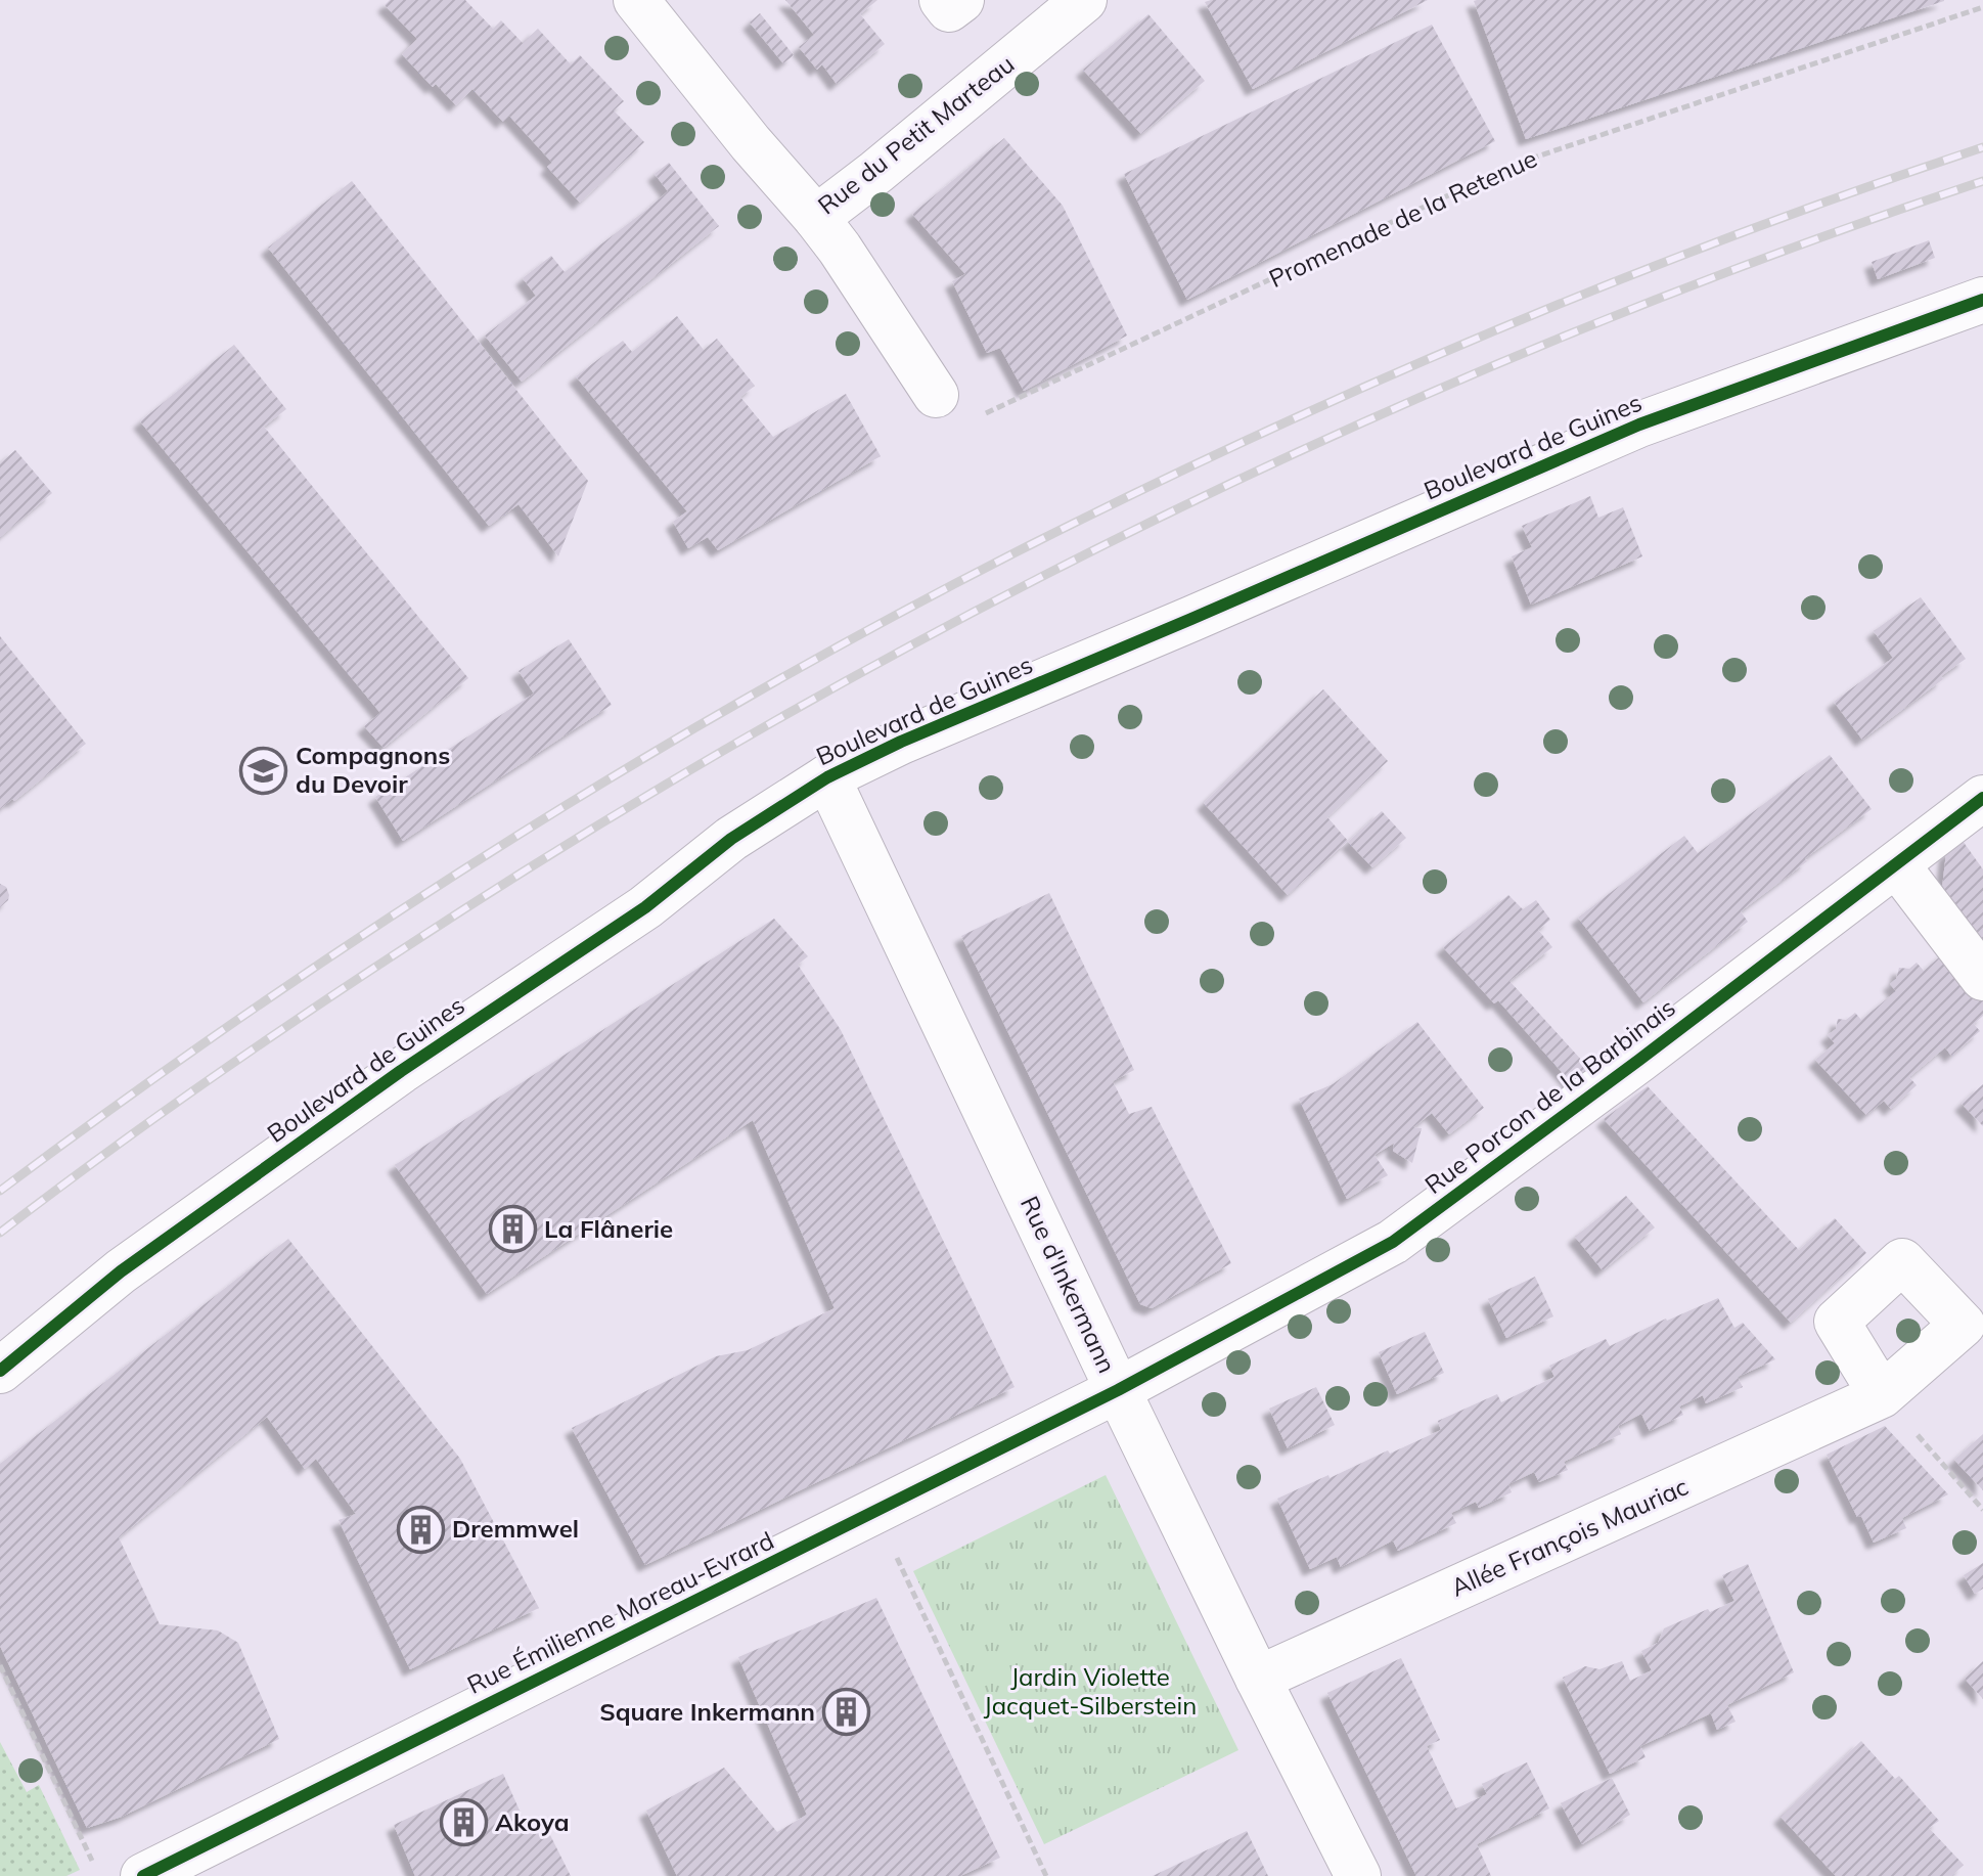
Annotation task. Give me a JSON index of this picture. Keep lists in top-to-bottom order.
{
  "streets": {
    "street": [
      "Rue du Petit Marteau",
      "Boulevard de Guines",
      "Rue Porcon de la Barbinais",
      "Rue d'Inkermann",
      "Allée François Mauriac",
      "Rue Émilienne Moreau-Evrard"
    ],
    "path": ["Promenade de la Retenue"]
  },
  "crossings": [
    ["Boulevard de Guines", "Rue d'Inkermann"],
    ["Rue Porcon de la Barbinais", "Rue d'Inkermann"],
    ["Rue Porcon de la Barbinais", "Rue Émilienne Moreau-Evrard"],
    ["Rue d'Inkermann", "Allée François Mauriac"],
    ["Rue d'Inkermann", "Rue Émilienne Moreau-Evrard"]
  ],
  "parks": ["Jardin Violette Jacquet-Silberstein"],
  "places": {
    "school or university": ["Compagnons du Devoir"],
    "building": [
      "La Flânerie",
      "Dremmwel",
      "Square Inkermann",
      "Akoya"
    ]
  }
}
